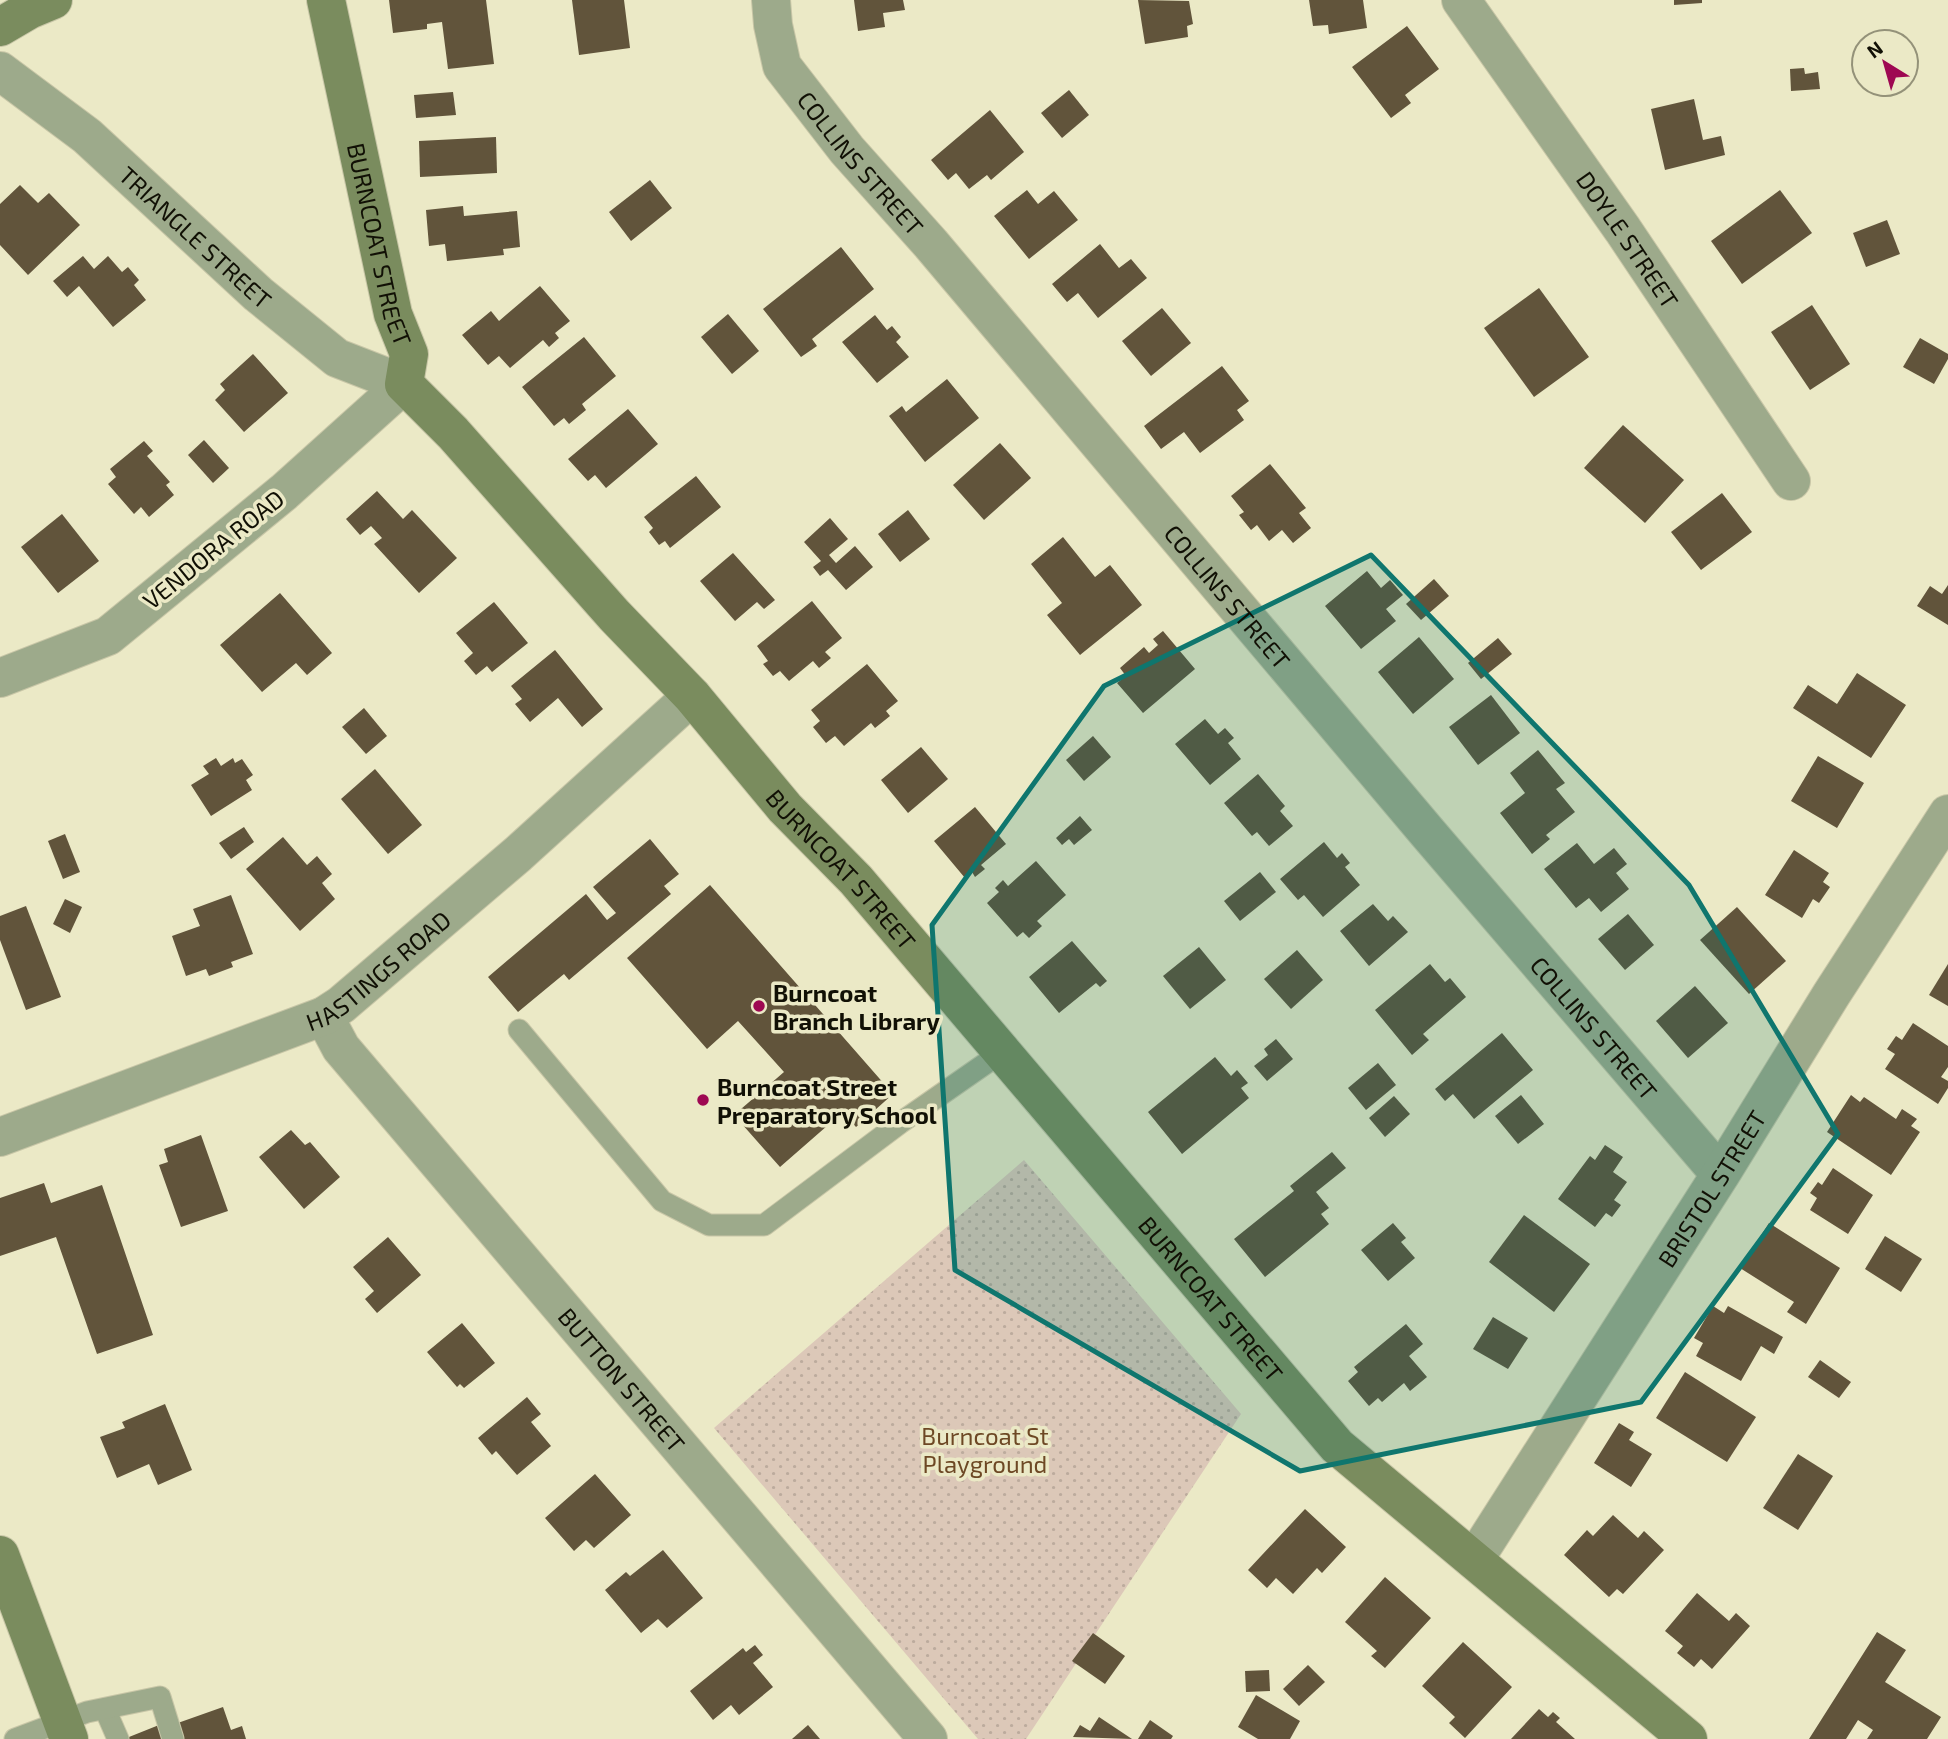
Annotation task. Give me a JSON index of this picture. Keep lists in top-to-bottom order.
{
  "streets": {
    "main road": ["BURNCOAT STREET"],
    "street": [
      "COLLINS STREET",
      "TRIANGLE STREET",
      "DOYLE STREET",
      "VENDORA ROAD",
      "HASTINGS ROAD",
      "BRISTOL STREET",
      "BUTTON STREET"
    ]
  },
  "crossings": [
    ["COLLINS STREET", "BRISTOL STREET"],
    ["TRIANGLE STREET", "BURNCOAT STREET"],
    ["TRIANGLE STREET", "VENDORA ROAD"],
    ["BURNCOAT STREET", "VENDORA ROAD"],
    ["BURNCOAT STREET", "HASTINGS ROAD"],
    ["BURNCOAT STREET", "BRISTOL STREET"],
    ["HASTINGS ROAD", "BUTTON STREET"]
  ],
  "parks": ["Burncoat St Playground"],
  "places": ["Burncoat Branch Library", "Burncoat Street Preparatory School"],
  "north": "top left"
}
